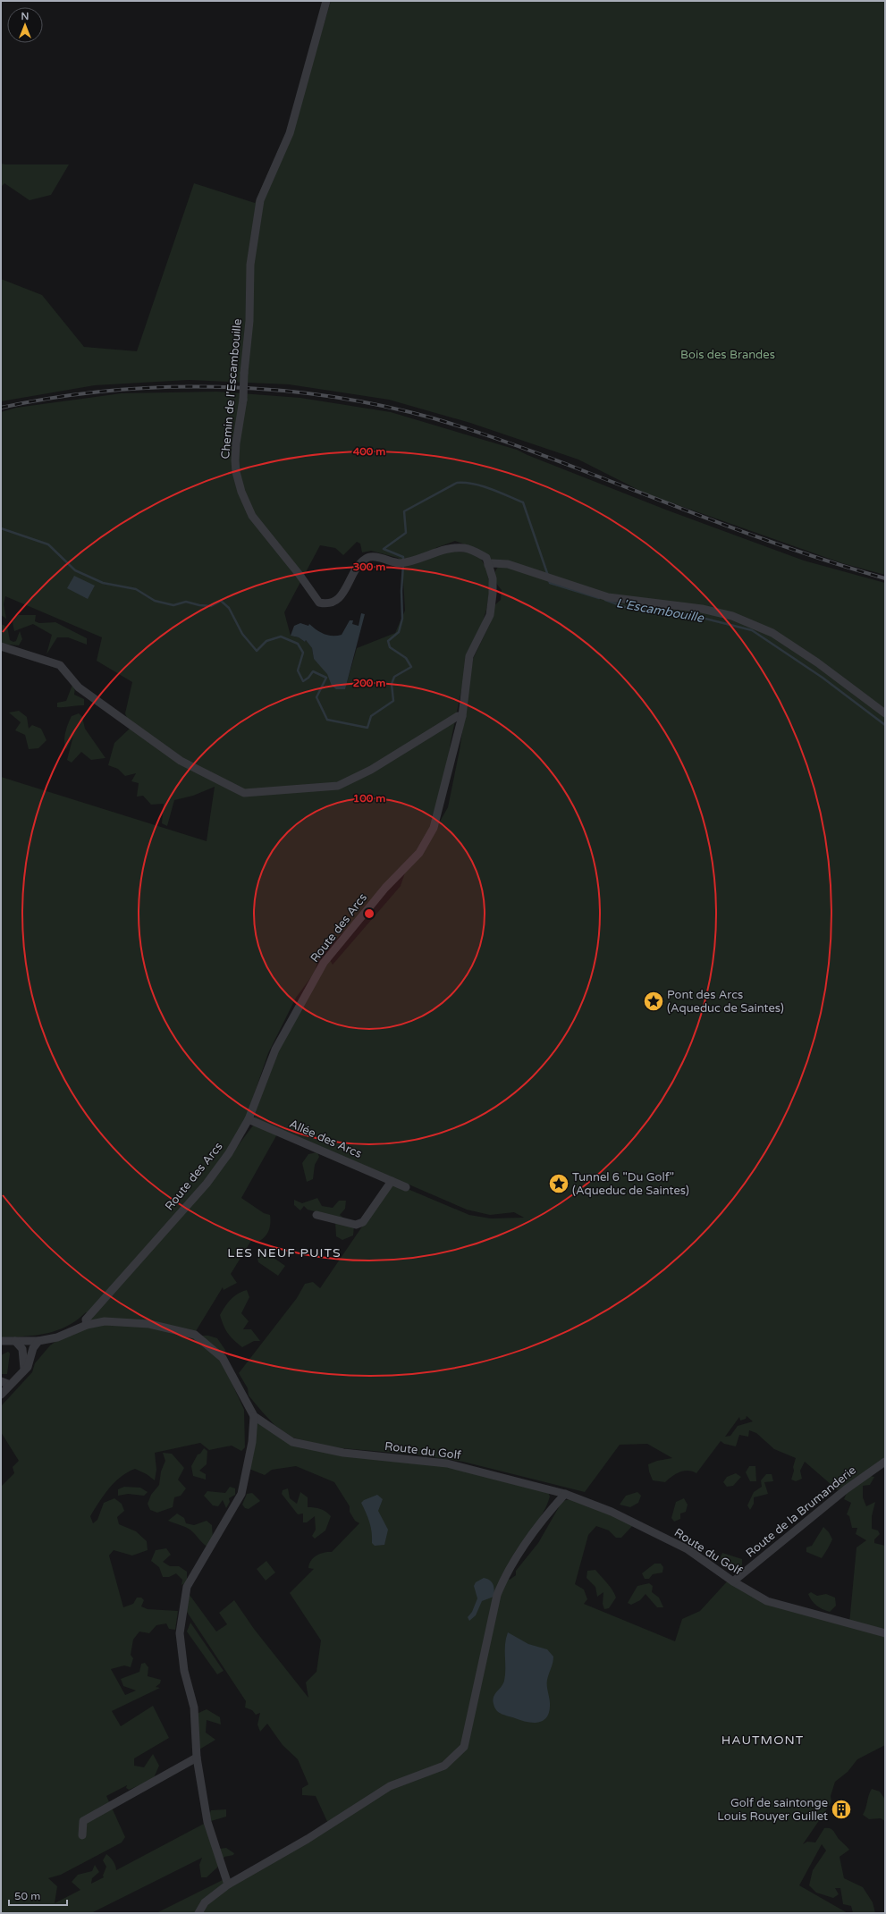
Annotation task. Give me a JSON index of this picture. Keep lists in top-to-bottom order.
{
  "streets": {
    "street": [
      "Chemin de l'Escambouille",
      "Route des Arcs",
      "Allée des Arcs",
      "Route du Golf",
      "Route de la Brumanderie"
    ]
  },
  "crossings": [
    ["Chemin de l'Escambouille", "Route des Arcs"],
    ["Route des Arcs", "Allée des Arcs"],
    ["Route des Arcs", "Route du Golf"],
    ["Route du Golf", "Route de la Brumanderie"]
  ],
  "districts": ["LES NEUF PUITS", "HAUTMONT"],
  "water": ["L'Escambouille"],
  "parks": ["Bois des Brandes"],
  "places": {
    "place": ["Pont des Arcs (Aqueduc de Saintes)", "Tunnel 6 \"Du Golf\" (Aqueduc de Saintes)"],
    "building": ["Golf de saintonge Louis Rouyer Guillet"]
  },
  "scale_bar": "50 m",
  "north": "top",
  "rings": [
    "400 m",
    "300 m",
    "200 m",
    "100 m"
  ]
}
